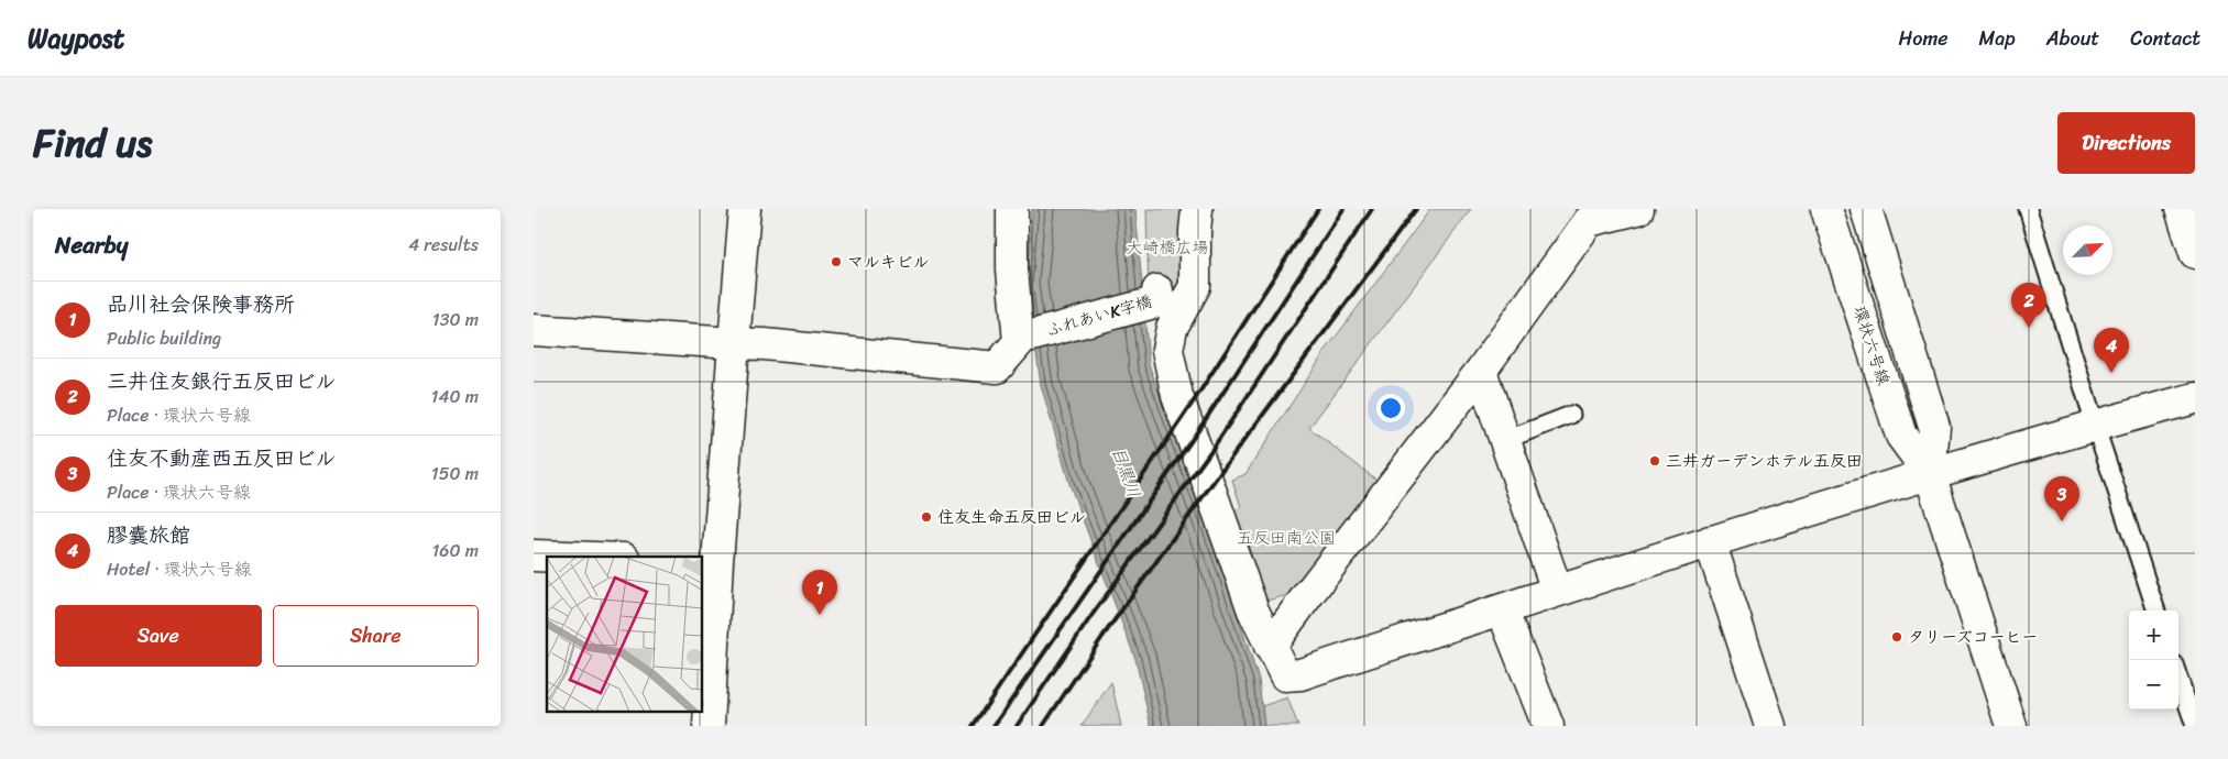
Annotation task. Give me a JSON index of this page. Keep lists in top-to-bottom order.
{
  "streets": {
    "street": ["ふれあいK字橋", "環状六号線"]
  },
  "water": ["目黒川"],
  "parks": ["大崎橋広場", "五反田南公園"],
  "places": [
    "マルキビル",
    "三井ガーデンホテル五反田",
    "住友生命五反田ビル",
    "タリーズコーヒー"
  ],
  "north": "top right",
  "page": {
    "header": "Waypost",
    "nav": [
      "Home",
      "Map",
      "About",
      "Contact"
    ],
    "title": "Find us",
    "buttons": [
      "Directions",
      ["Save", "Share"]
    ],
    "heading": ["Nearby", "4 results"],
    "list": [
      {
        "mark": "1",
        "name": "品川社会保険事務所",
        "note": "Public building",
        "value": "130 m"
      },
      {
        "mark": "2",
        "name": "三井住友銀行五反田ビル",
        "note": "Place · 環状六号線",
        "value": "140 m"
      },
      {
        "mark": "3",
        "name": "住友不動産西五反田ビル",
        "note": "Place · 環状六号線",
        "value": "150 m"
      },
      {
        "mark": "4",
        "name": "膠囊旅館",
        "note": "Hotel · 環状六号線",
        "value": "160 m"
      }
    ],
    "pins": [
      "2",
      "4",
      "3",
      "1"
    ],
    "map_buttons": ["+", "−"]
  }
}
